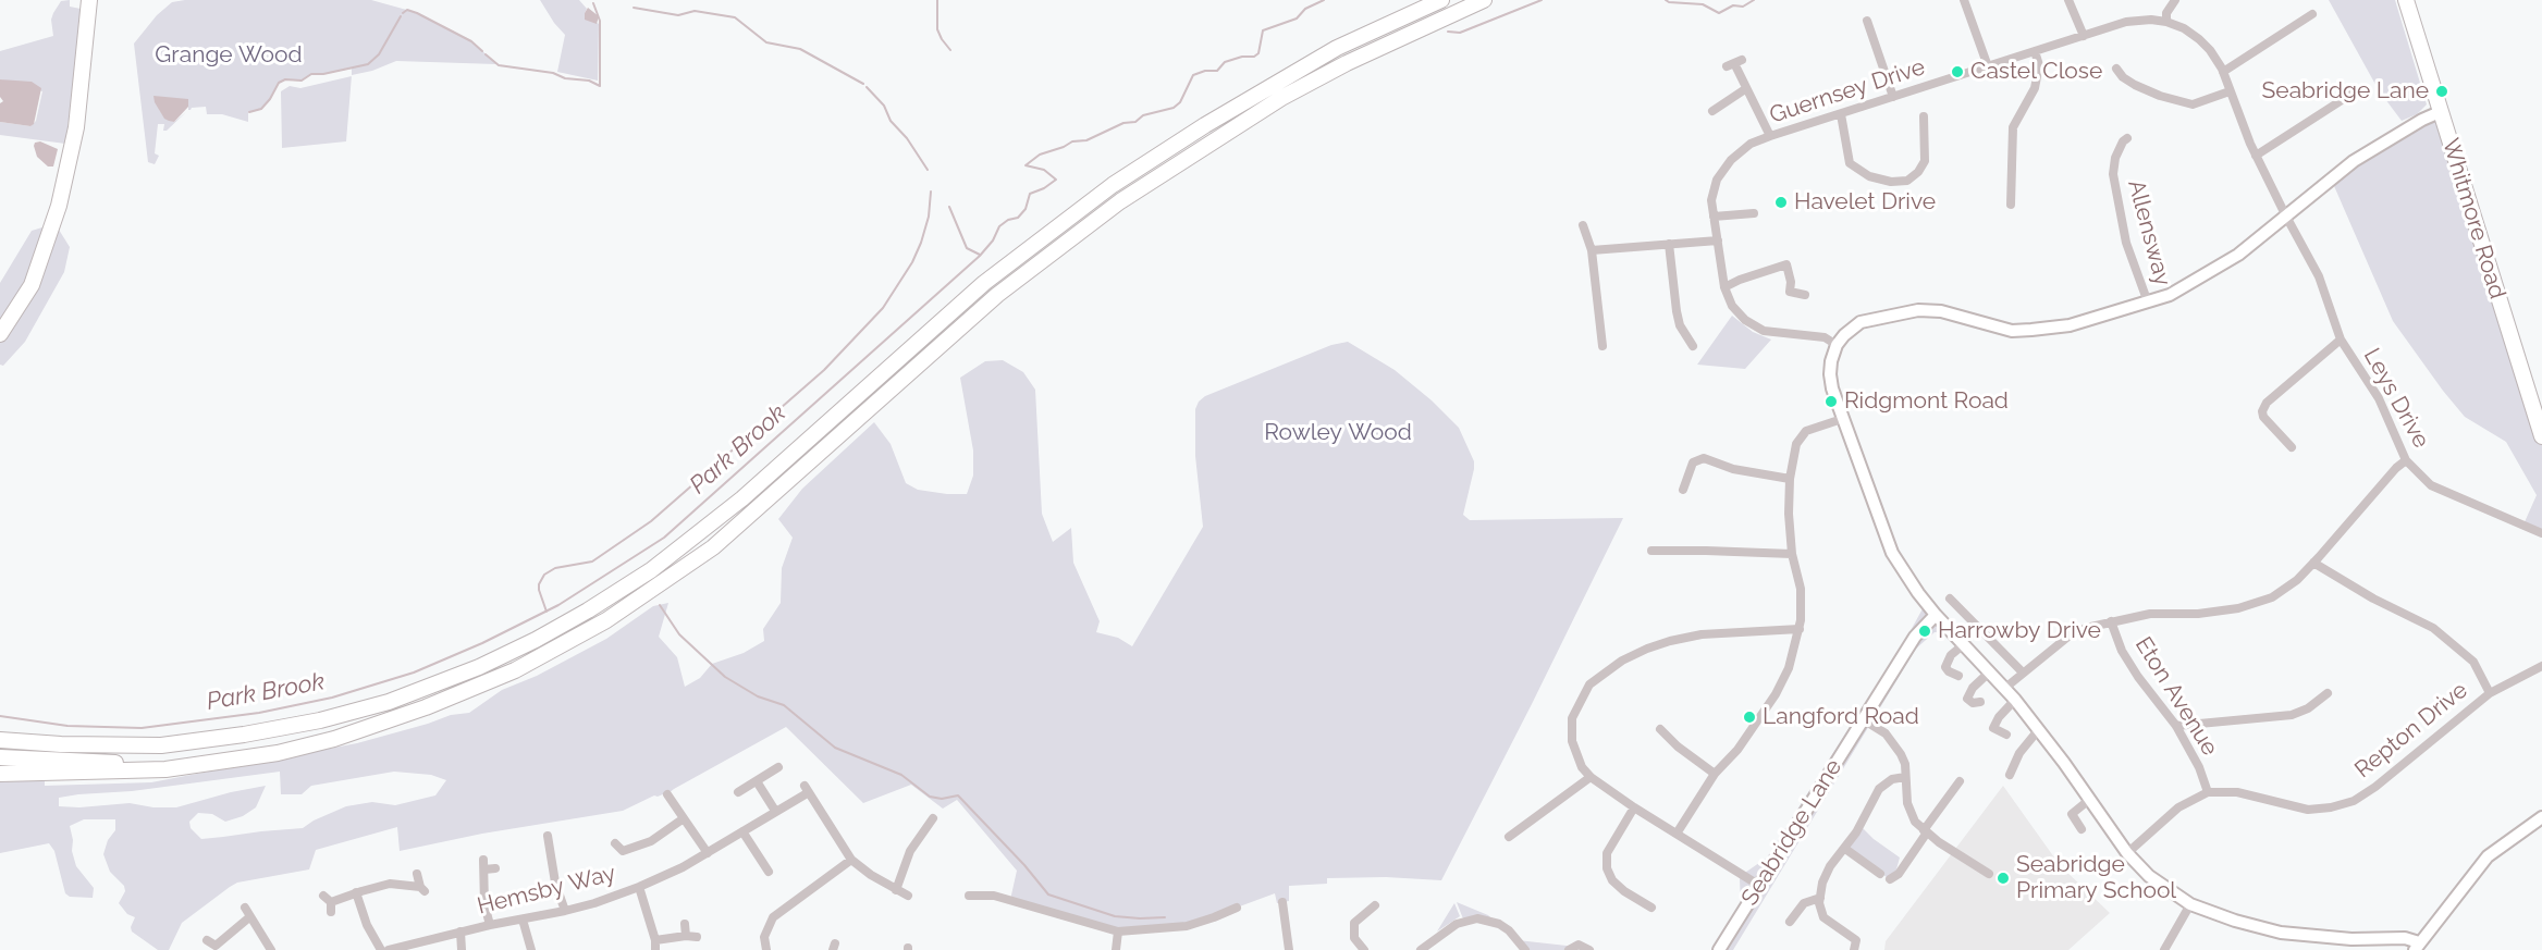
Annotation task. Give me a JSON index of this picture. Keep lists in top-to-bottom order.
{
  "streets": {
    "highway": ["Whitmore Road"],
    "street": [
      "Guernsey Drive",
      "Allensway",
      "Leys Drive",
      "Eton Avenue",
      "Repton Drive",
      "Seabridge Lane",
      "Hemsby Way"
    ]
  },
  "crossings": [
    ["Guernsey Drive", "Leys Drive"],
    ["Eton Avenue", "Repton Drive"]
  ],
  "water": ["Park Brook"],
  "parks": ["Grange Wood", "Rowley Wood"],
  "places": [
    "Castel Close",
    "Seabridge Lane",
    "Havelet Drive",
    "Ridgmont Road",
    "Harrowby Drive",
    "Langford Road",
    "Seabridge Primary School"
  ]
}
